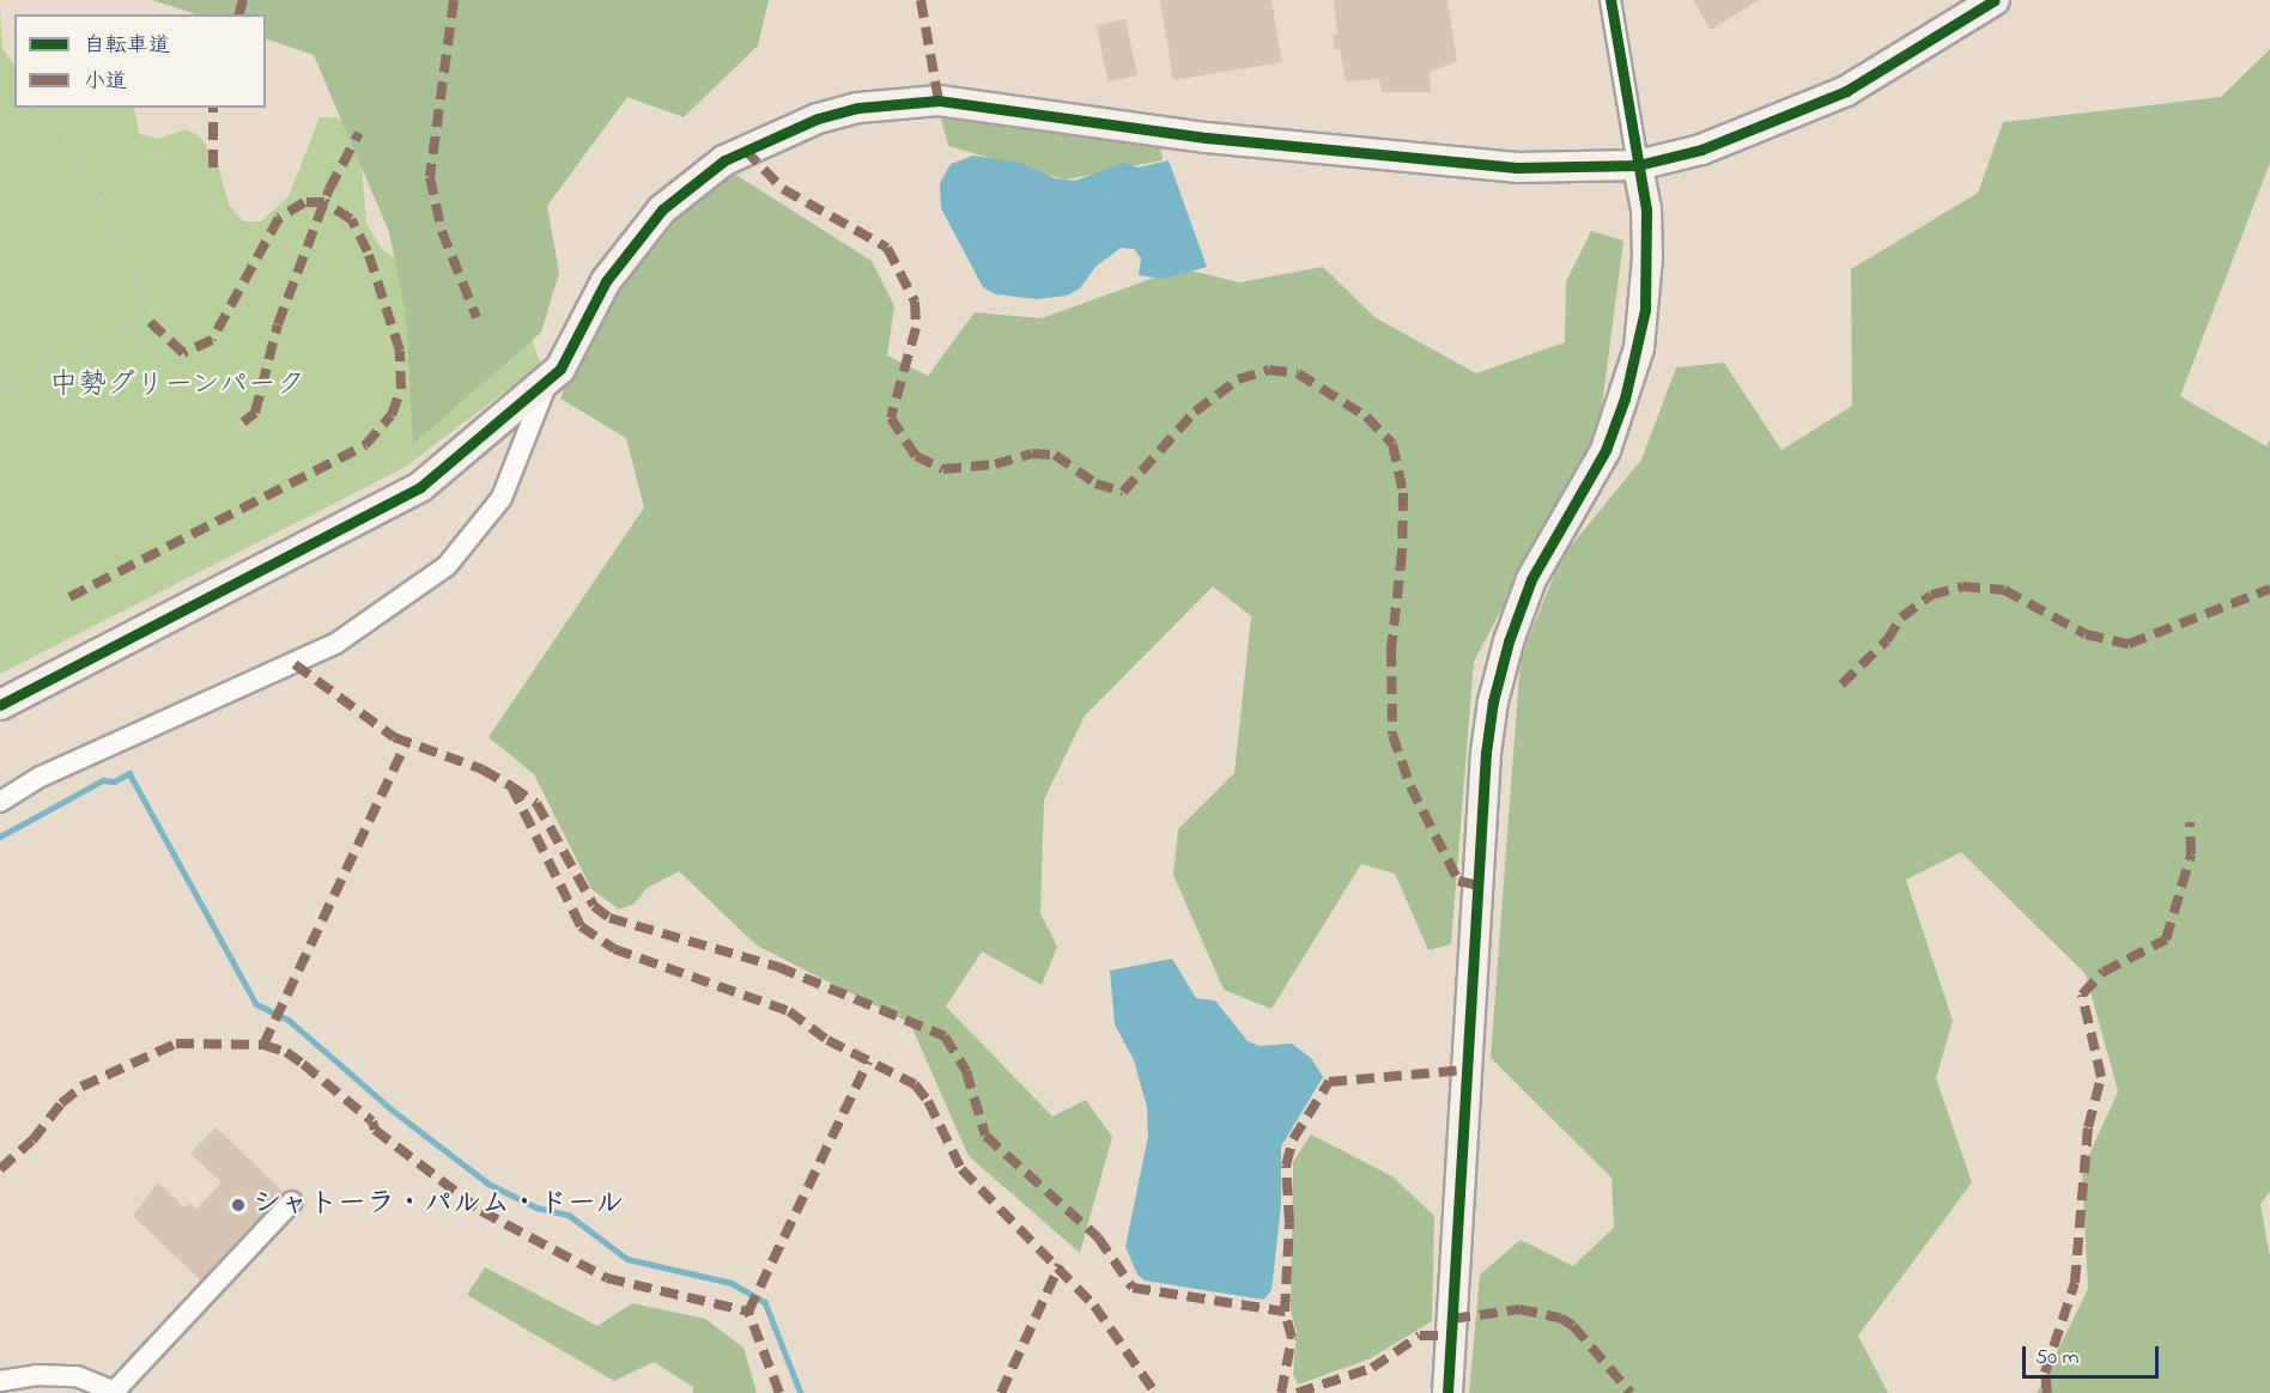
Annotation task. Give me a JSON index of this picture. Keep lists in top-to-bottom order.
{
  "parks": ["中勢グリーンパーク"],
  "places": ["シャトーラ・パルム・ドール"],
  "legend": ["自転車道", "小道"],
  "scale_bar": "50 m"
}
